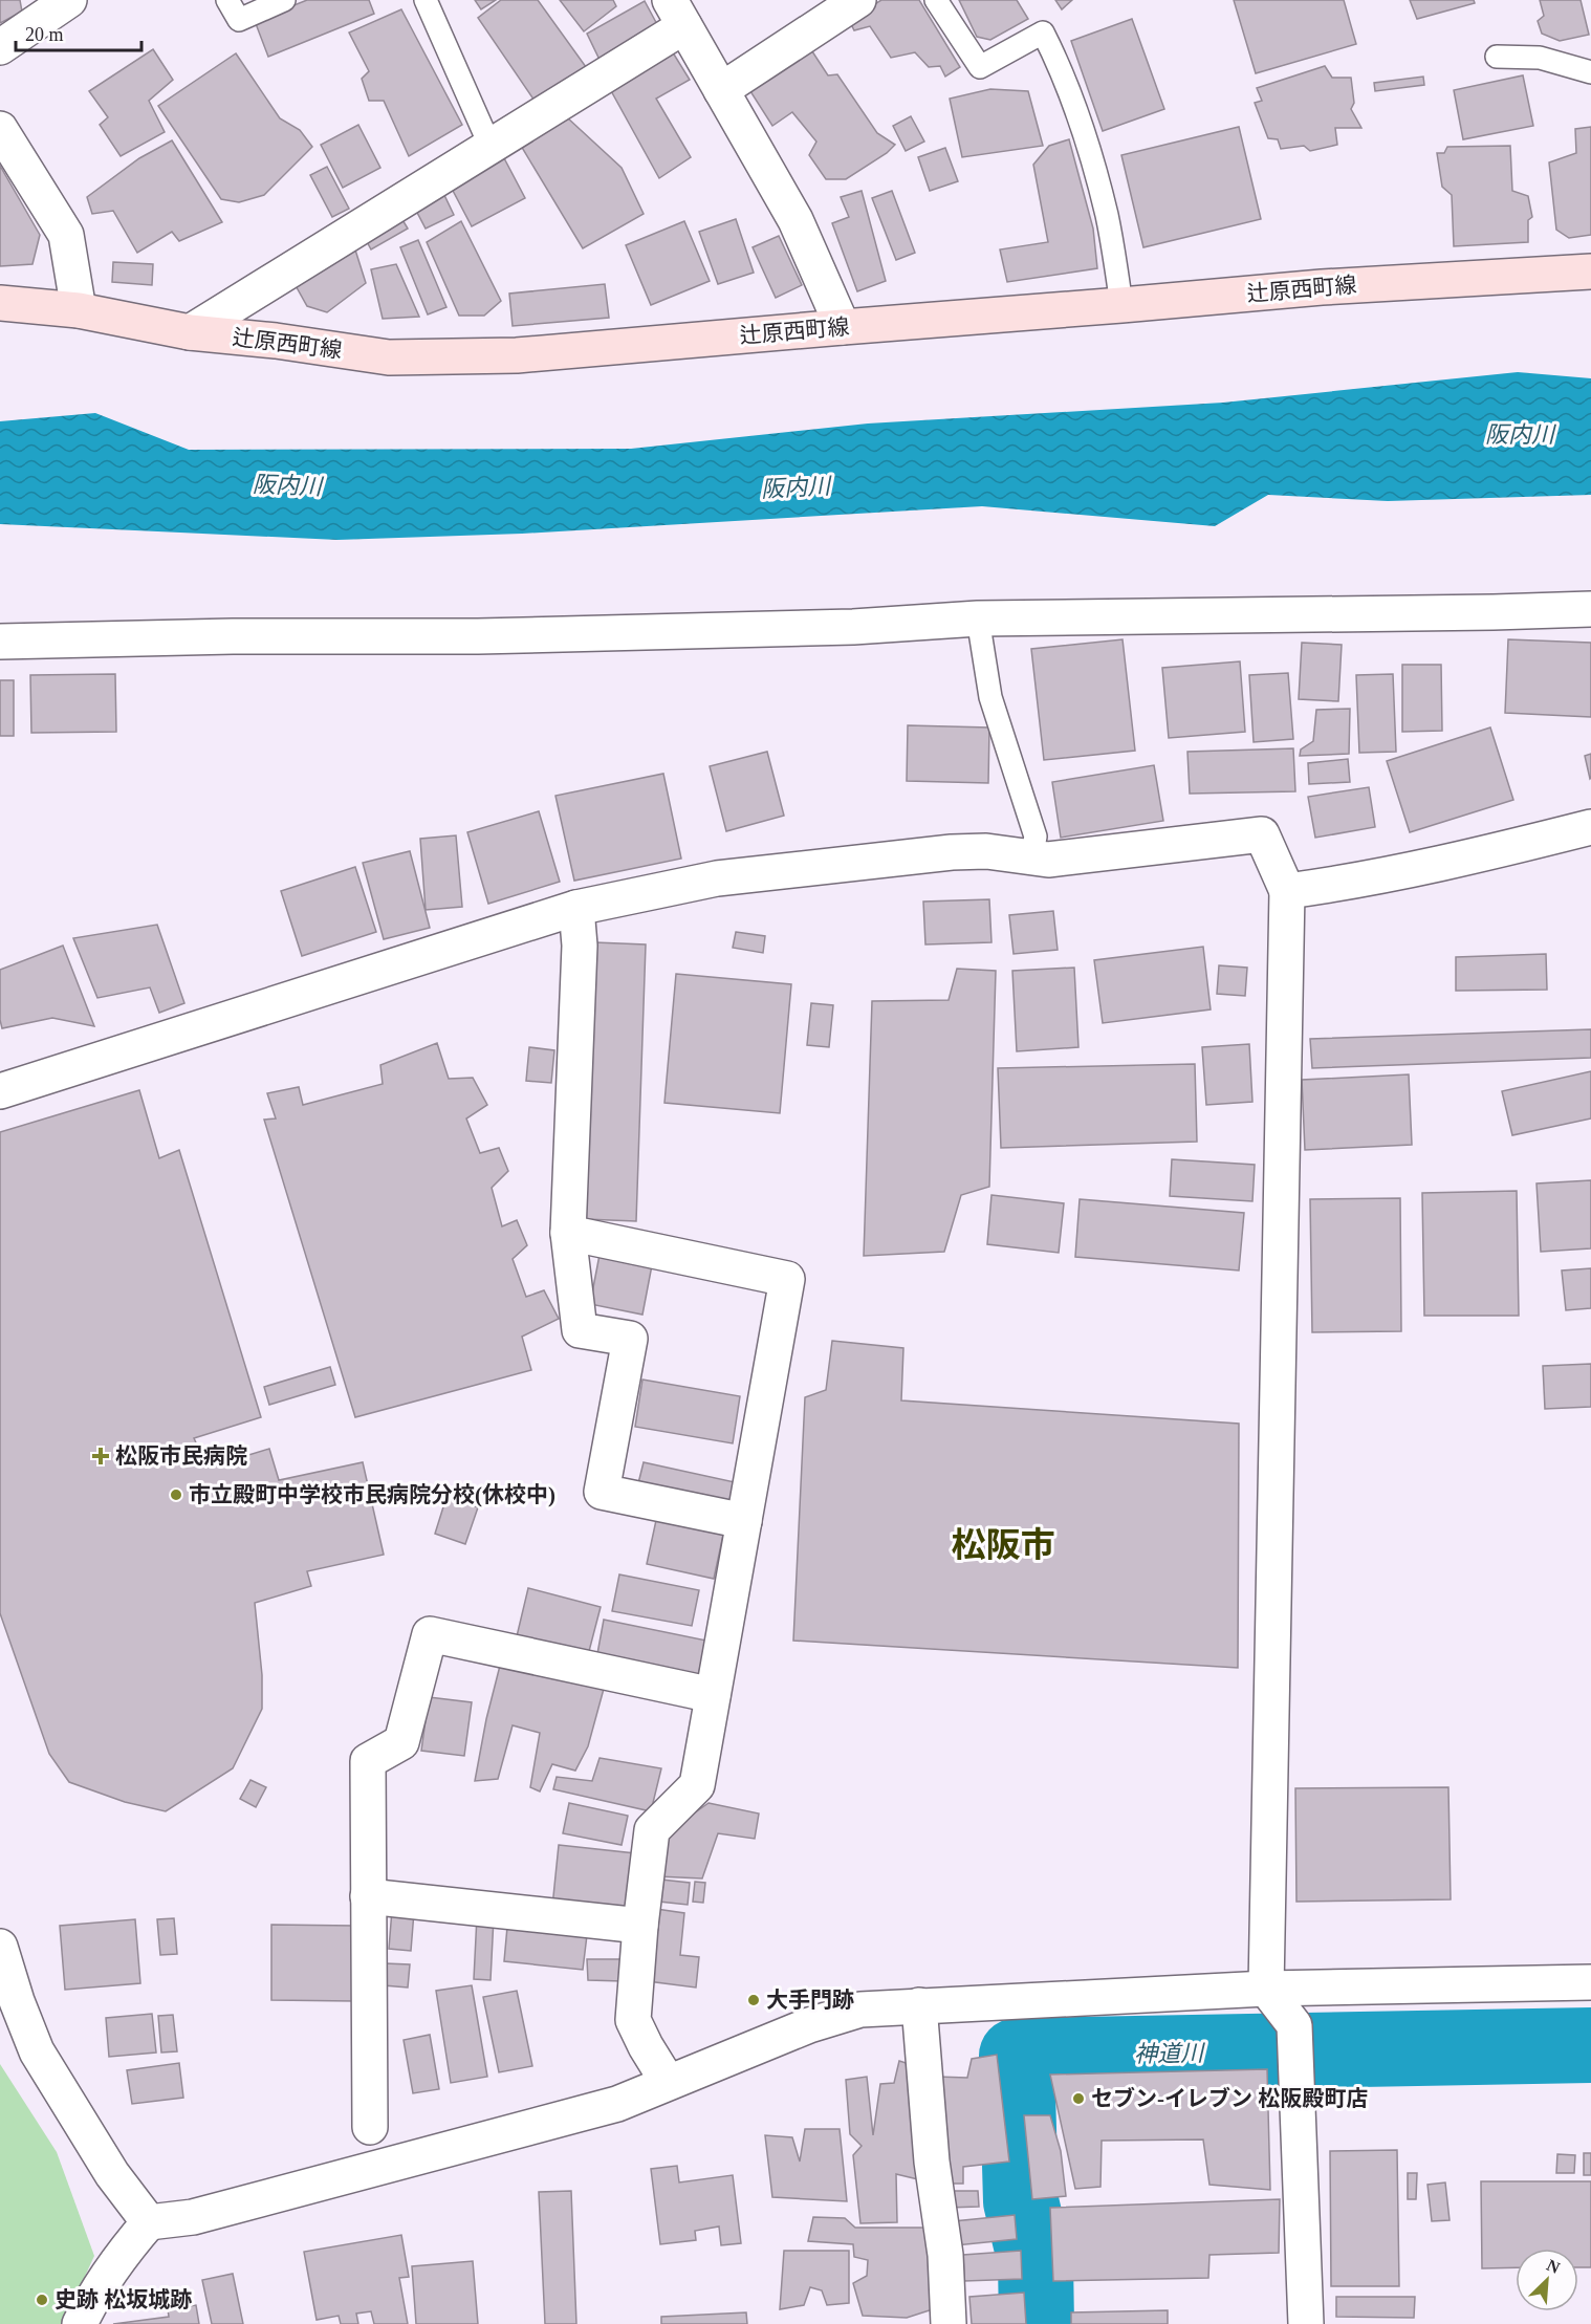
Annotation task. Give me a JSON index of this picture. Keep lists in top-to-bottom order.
{
  "streets": {
    "main road": ["辻原西町線"]
  },
  "districts": ["松阪市"],
  "water": ["阪内川", "神道川"],
  "places": {
    "health": ["松阪市民病院"],
    "other": [
      "市立殿町中学校市民病院分校(休校中)",
      "大手門跡",
      "セブン-イレブン 松阪殿町店",
      "史跡 松坂城跡"
    ]
  },
  "scale_bar": "20 m",
  "north": "top right"
}
